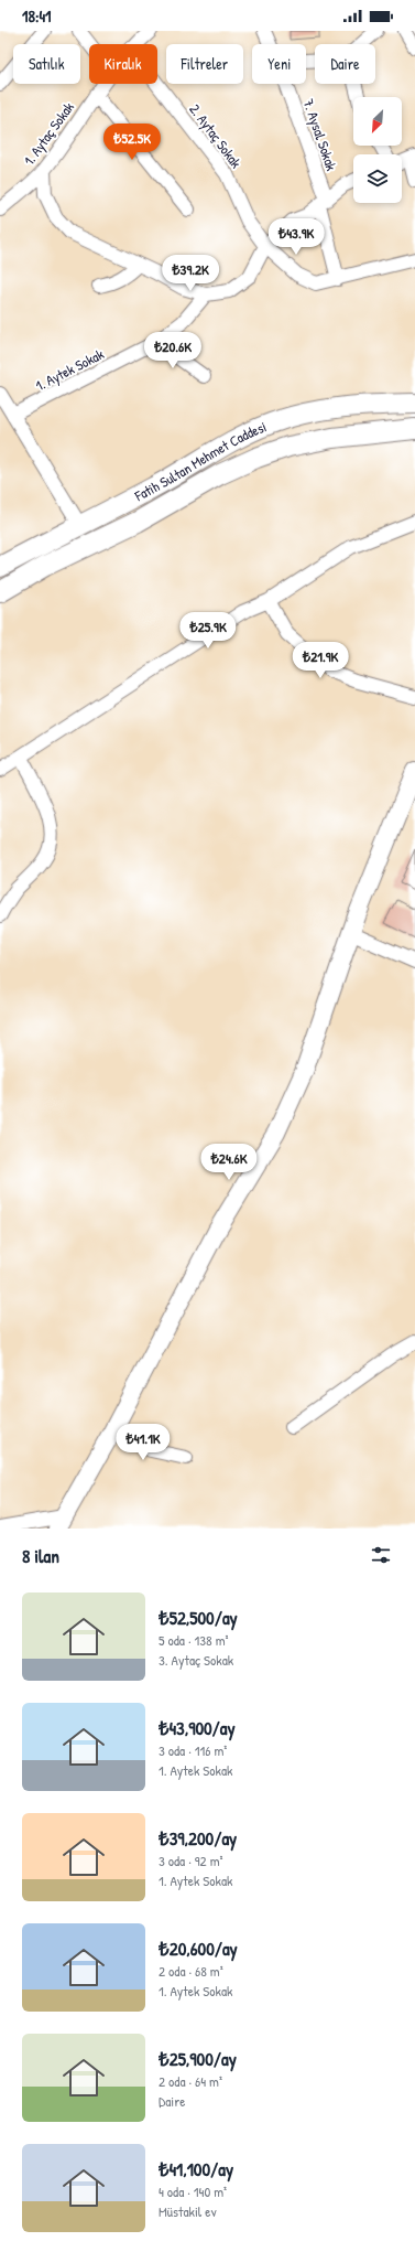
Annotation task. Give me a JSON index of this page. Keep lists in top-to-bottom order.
{
  "streets": {
    "main road": ["Fatih Sultan Mehmet Caddesi"],
    "street": [
      "1. Aytaç Sokak",
      "7. Aysal Sokak",
      "2. Aytaç Sokak",
      "1. Aytek Sokak"
    ]
  },
  "crossings": [
    ["7. Aysal Sokak", "2. Aytaç Sokak"]
  ],
  "north": "bottom left",
  "page": {
    "status": "18:41",
    "chip": [
      "Satılık",
      "Kiralık",
      "Filtreler",
      "Yeni",
      "Daire"
    ],
    "price": [
      "₺52.5K",
      "₺43.9K",
      "₺39.2K",
      "₺20.6K",
      "₺25.9K",
      "₺21.9K",
      "₺24.6K",
      "₺41.1K"
    ],
    "heading": "8 ilan",
    "list": [
      {
        "name": "₺52,500/ay",
        "note": "5 oda · 138 m² · 3. Aytaç Sokak"
      },
      {
        "name": "₺43,900/ay",
        "note": "3 oda · 116 m² · 1. Aytek Sokak"
      },
      {
        "name": "₺39,200/ay",
        "note": "3 oda · 92 m² · 1. Aytek Sokak"
      },
      {
        "name": "₺20,600/ay",
        "note": "2 oda · 68 m² · 1. Aytek Sokak"
      },
      {
        "name": "₺25,900/ay",
        "note": "2 oda · 64 m² · Daire"
      },
      {
        "name": "₺41,100/ay",
        "note": "4 oda · 140 m² · Müstakil ev"
      }
    ]
  }
}
